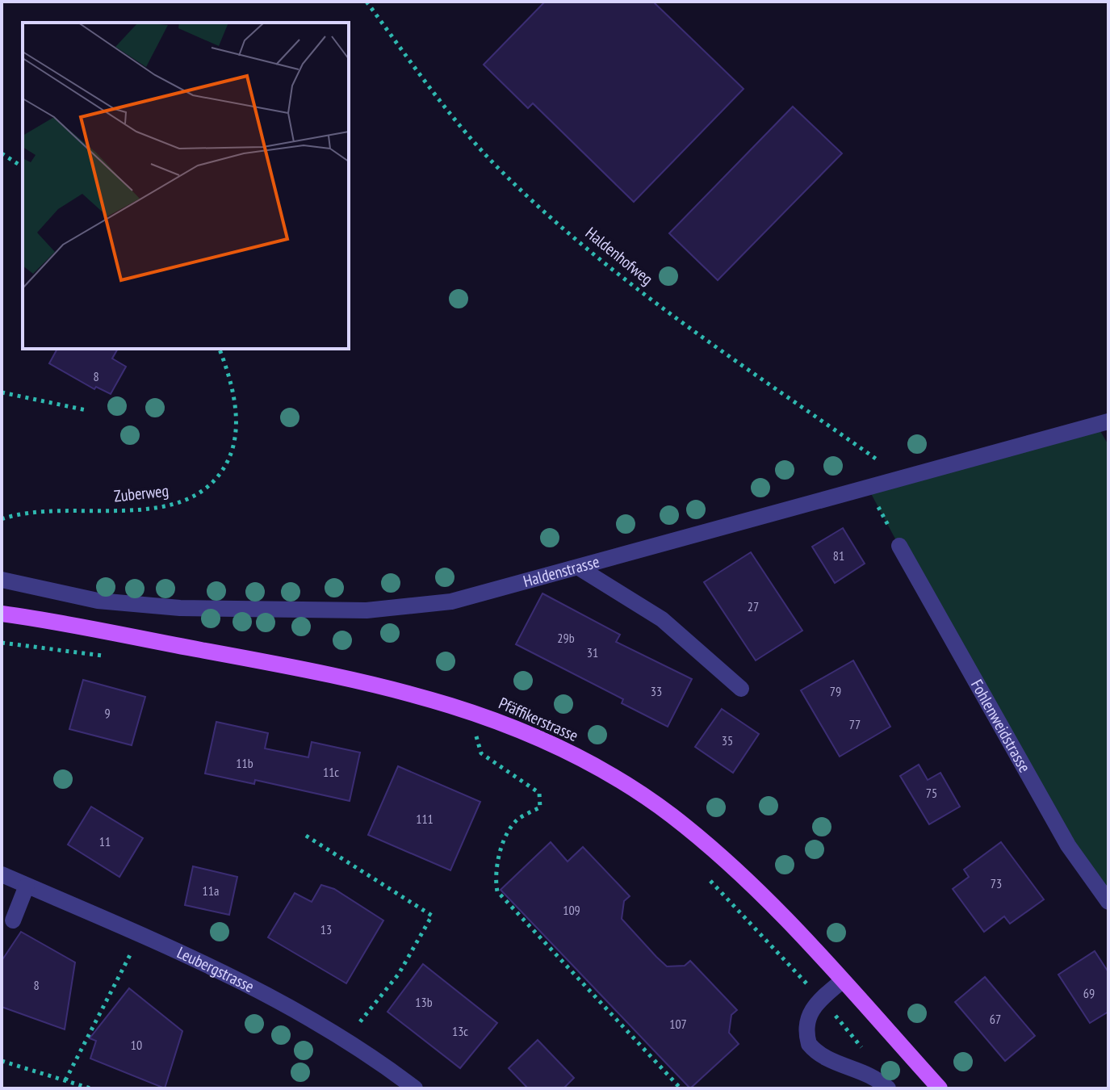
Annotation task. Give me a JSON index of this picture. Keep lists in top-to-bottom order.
{
  "streets": {
    "main road": ["Pfäffikerstrasse"],
    "street": ["Haldenstrasse", "Fohlenweidstrasse", "Leubergstrasse"],
    "path": ["Haldenhofweg", "Zuberweg"]
  },
  "crossings": [
    ["Haldenhofweg", "Haldenstrasse"]
  ],
  "house_numbers": [
    "8",
    "81",
    "27",
    "29b",
    "31",
    "33",
    "79",
    "9",
    "77",
    "35",
    "11b",
    "11c",
    "75",
    "111",
    "11",
    "73",
    "11a",
    "109",
    "13",
    "8",
    "69",
    "13b",
    "67",
    "107",
    "13c",
    "10"
  ]
}
